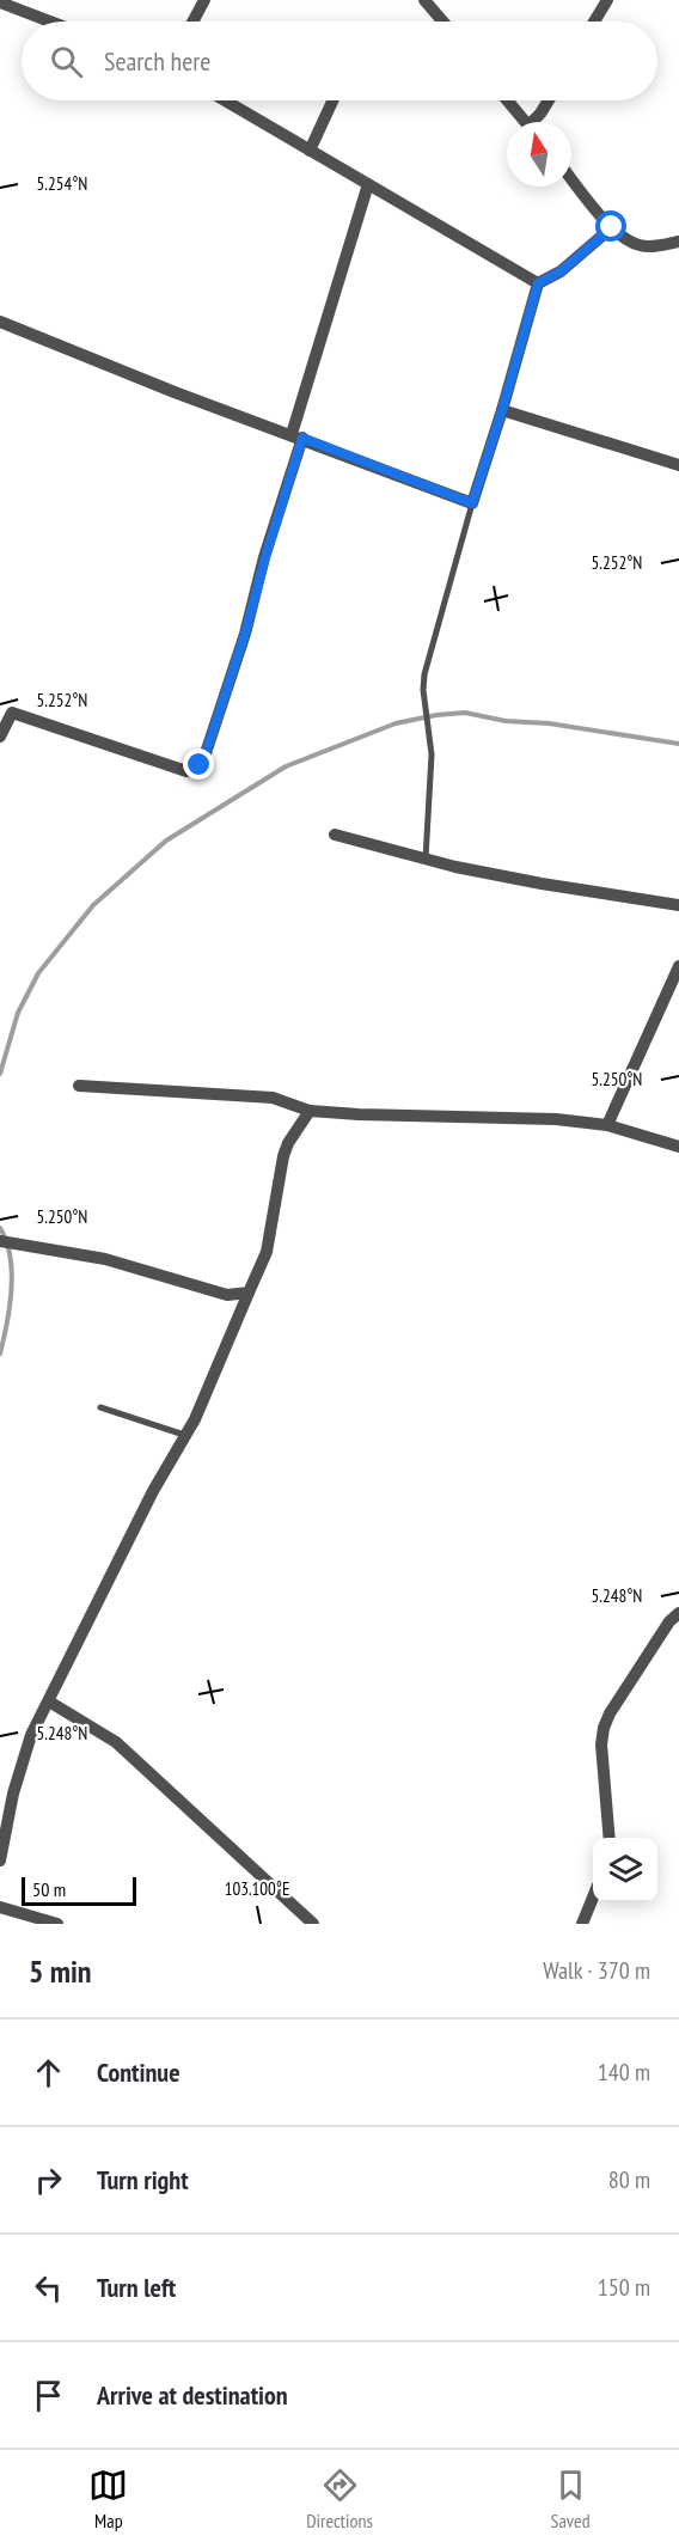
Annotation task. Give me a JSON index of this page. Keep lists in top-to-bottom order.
{
  "scale_bar": "50 m",
  "north": "top",
  "page": {
    "search": "Search here",
    "scale": "50 m",
    "heading": ["5 min", "Walk · 370 m"],
    "list": [
      ["Continue", "140 m"],
      ["Turn right", "80 m"],
      ["Turn left", "150 m"],
      "Arrive at destination"
    ],
    "nav": ["Map", "Directions", "Saved"]
  },
  "coordinates": [
    "5.254°N",
    "5.252°N",
    "5.250°N",
    "5.248°N",
    "103.100°E"
  ]
}
